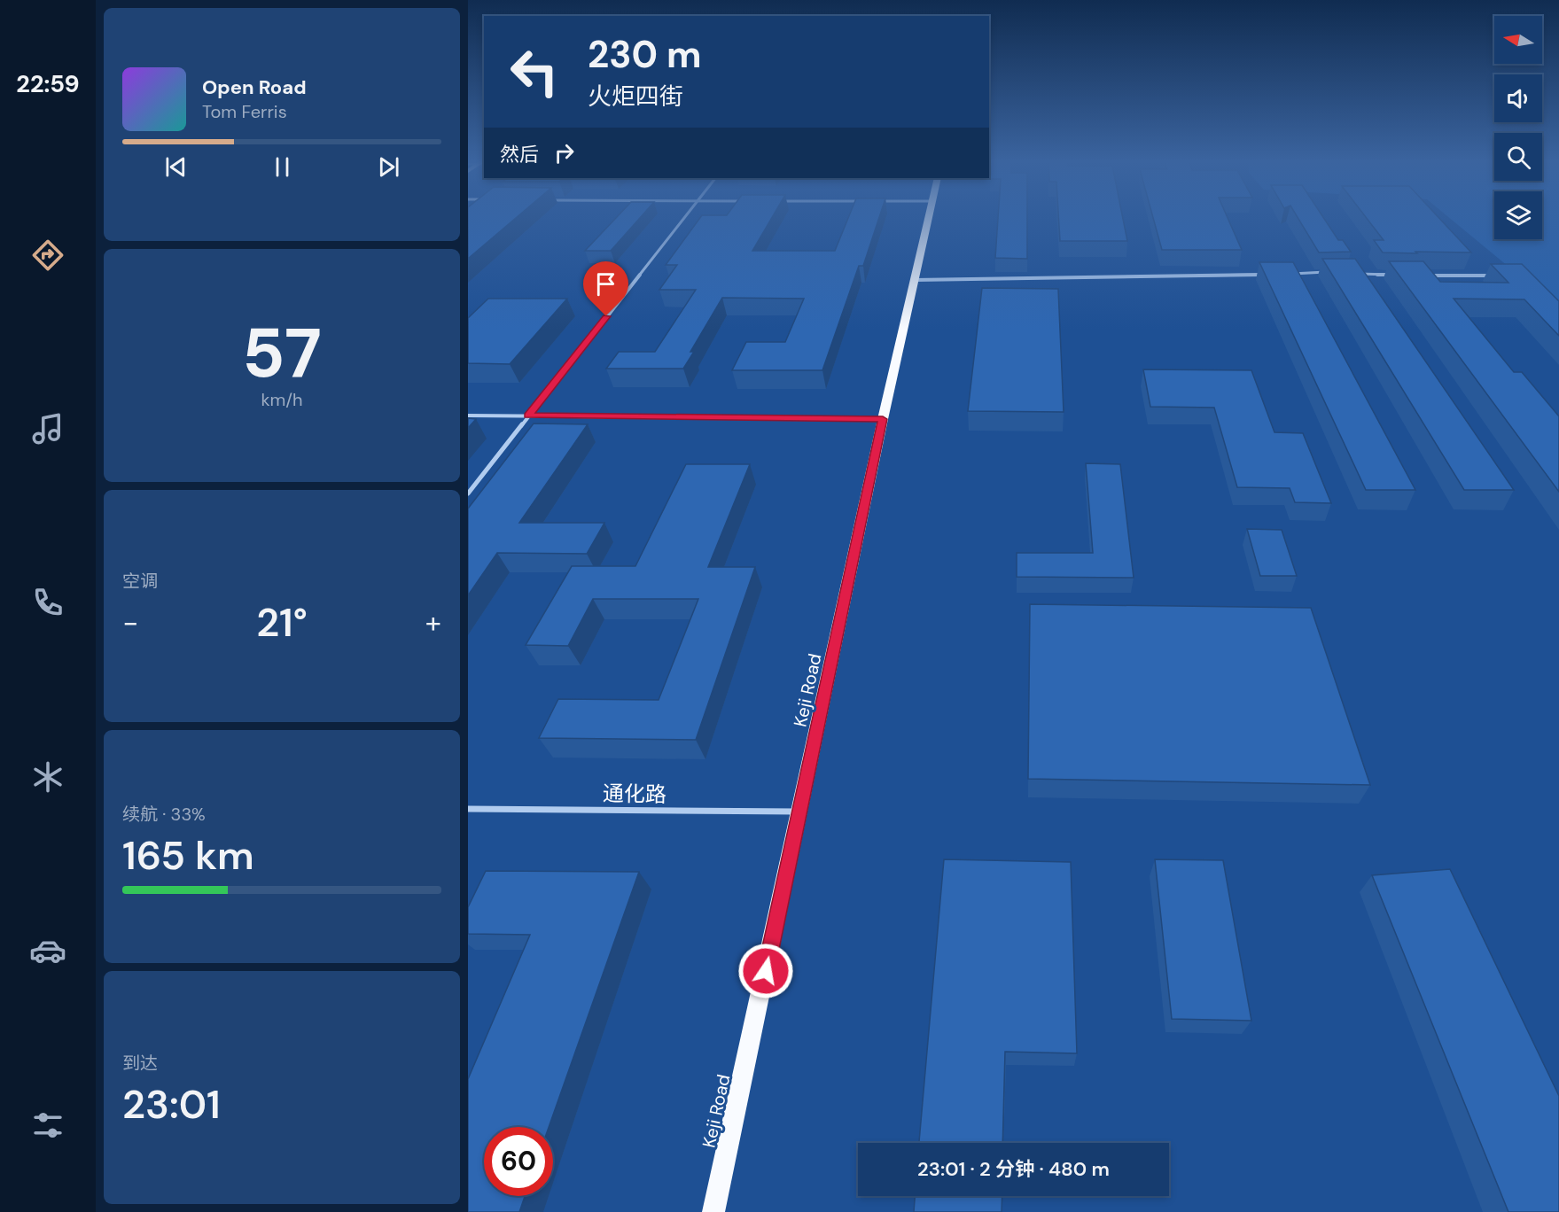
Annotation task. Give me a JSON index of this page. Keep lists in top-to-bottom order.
{
  "streets": {
    "main road": ["Keji Road"],
    "street": ["通化路"]
  },
  "crossings": [
    ["Keji Road", "通化路"]
  ],
  "north": "left",
  "page": {
    "tabs": "22:59",
    "turn": ["230 m", "火炬四街"],
    "song": ["Open Road", "Tom Ferris"],
    "then": "然后",
    "tile": [
      ["57", "km/h"],
      "空调",
      ["续航 · 33%", "165 km"],
      ["到达", "23:01"]
    ],
    "heat": ["−", "21°", "+"],
    "limit": "60",
    "trip": "23:01 · 2 分钟 · 480 m"
  }
}
